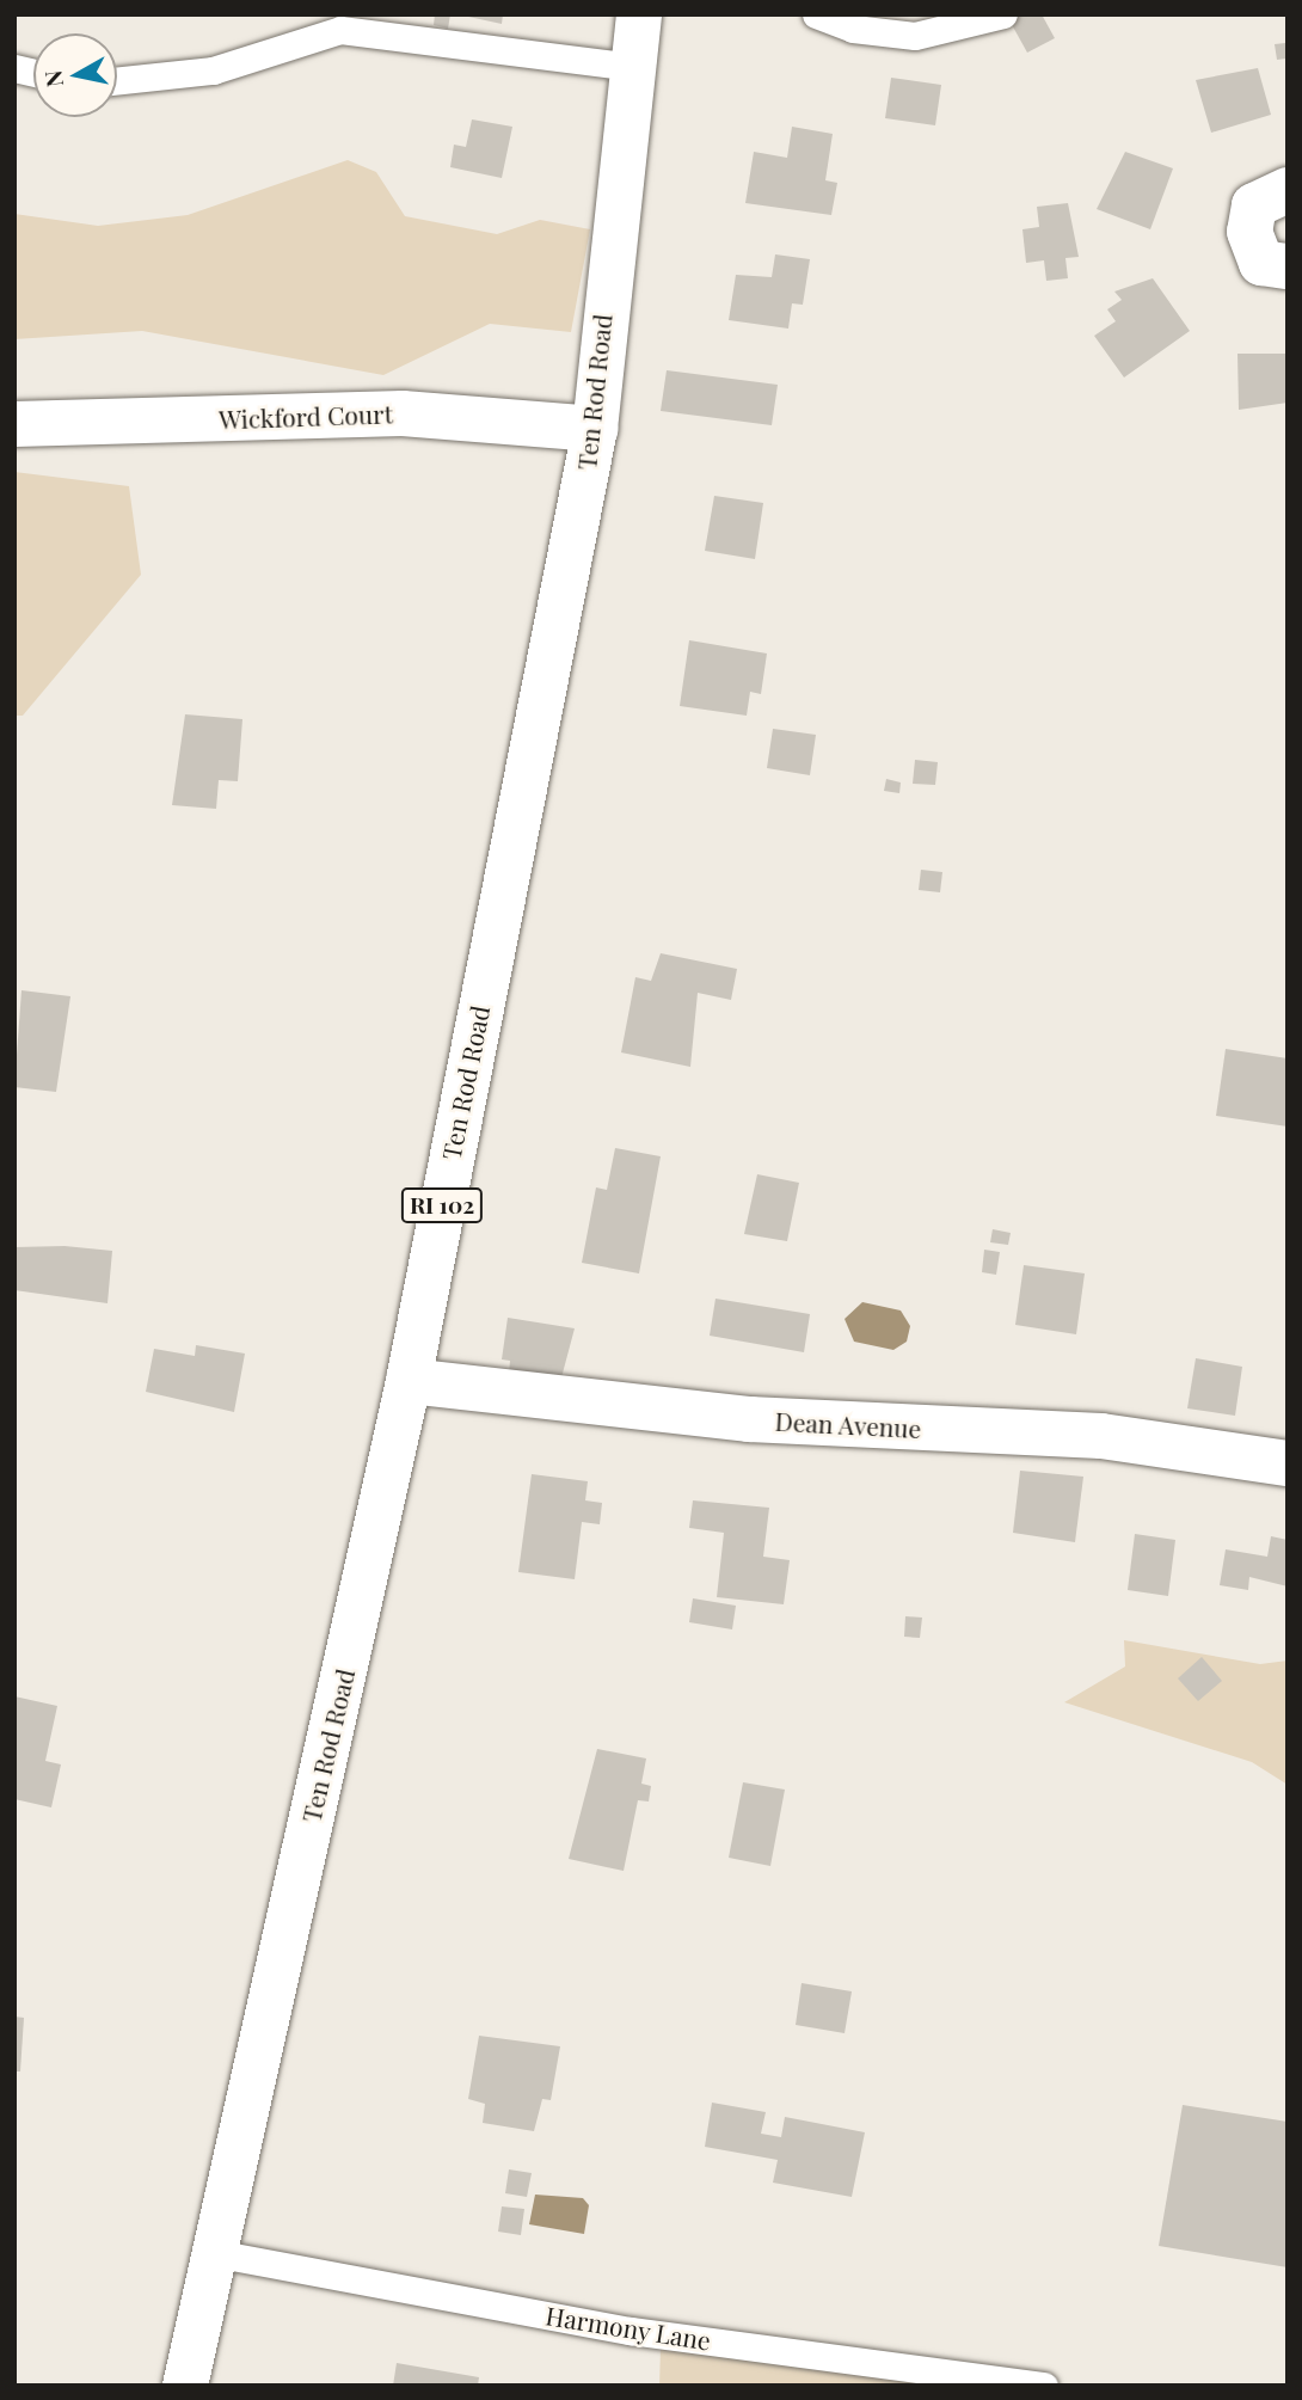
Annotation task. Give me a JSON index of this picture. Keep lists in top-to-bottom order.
{
  "streets": {
    "main road": [
      "Ten Rod Road",
      "Wickford Court",
      "RI 102",
      "Dean Avenue"
    ],
    "lane": ["Harmony Lane"]
  },
  "crossings": [
    ["Ten Rod Road", "Wickford Court"],
    ["Ten Rod Road", "Dean Avenue"],
    ["Ten Rod Road", "Harmony Lane"]
  ],
  "north": "left"
}
